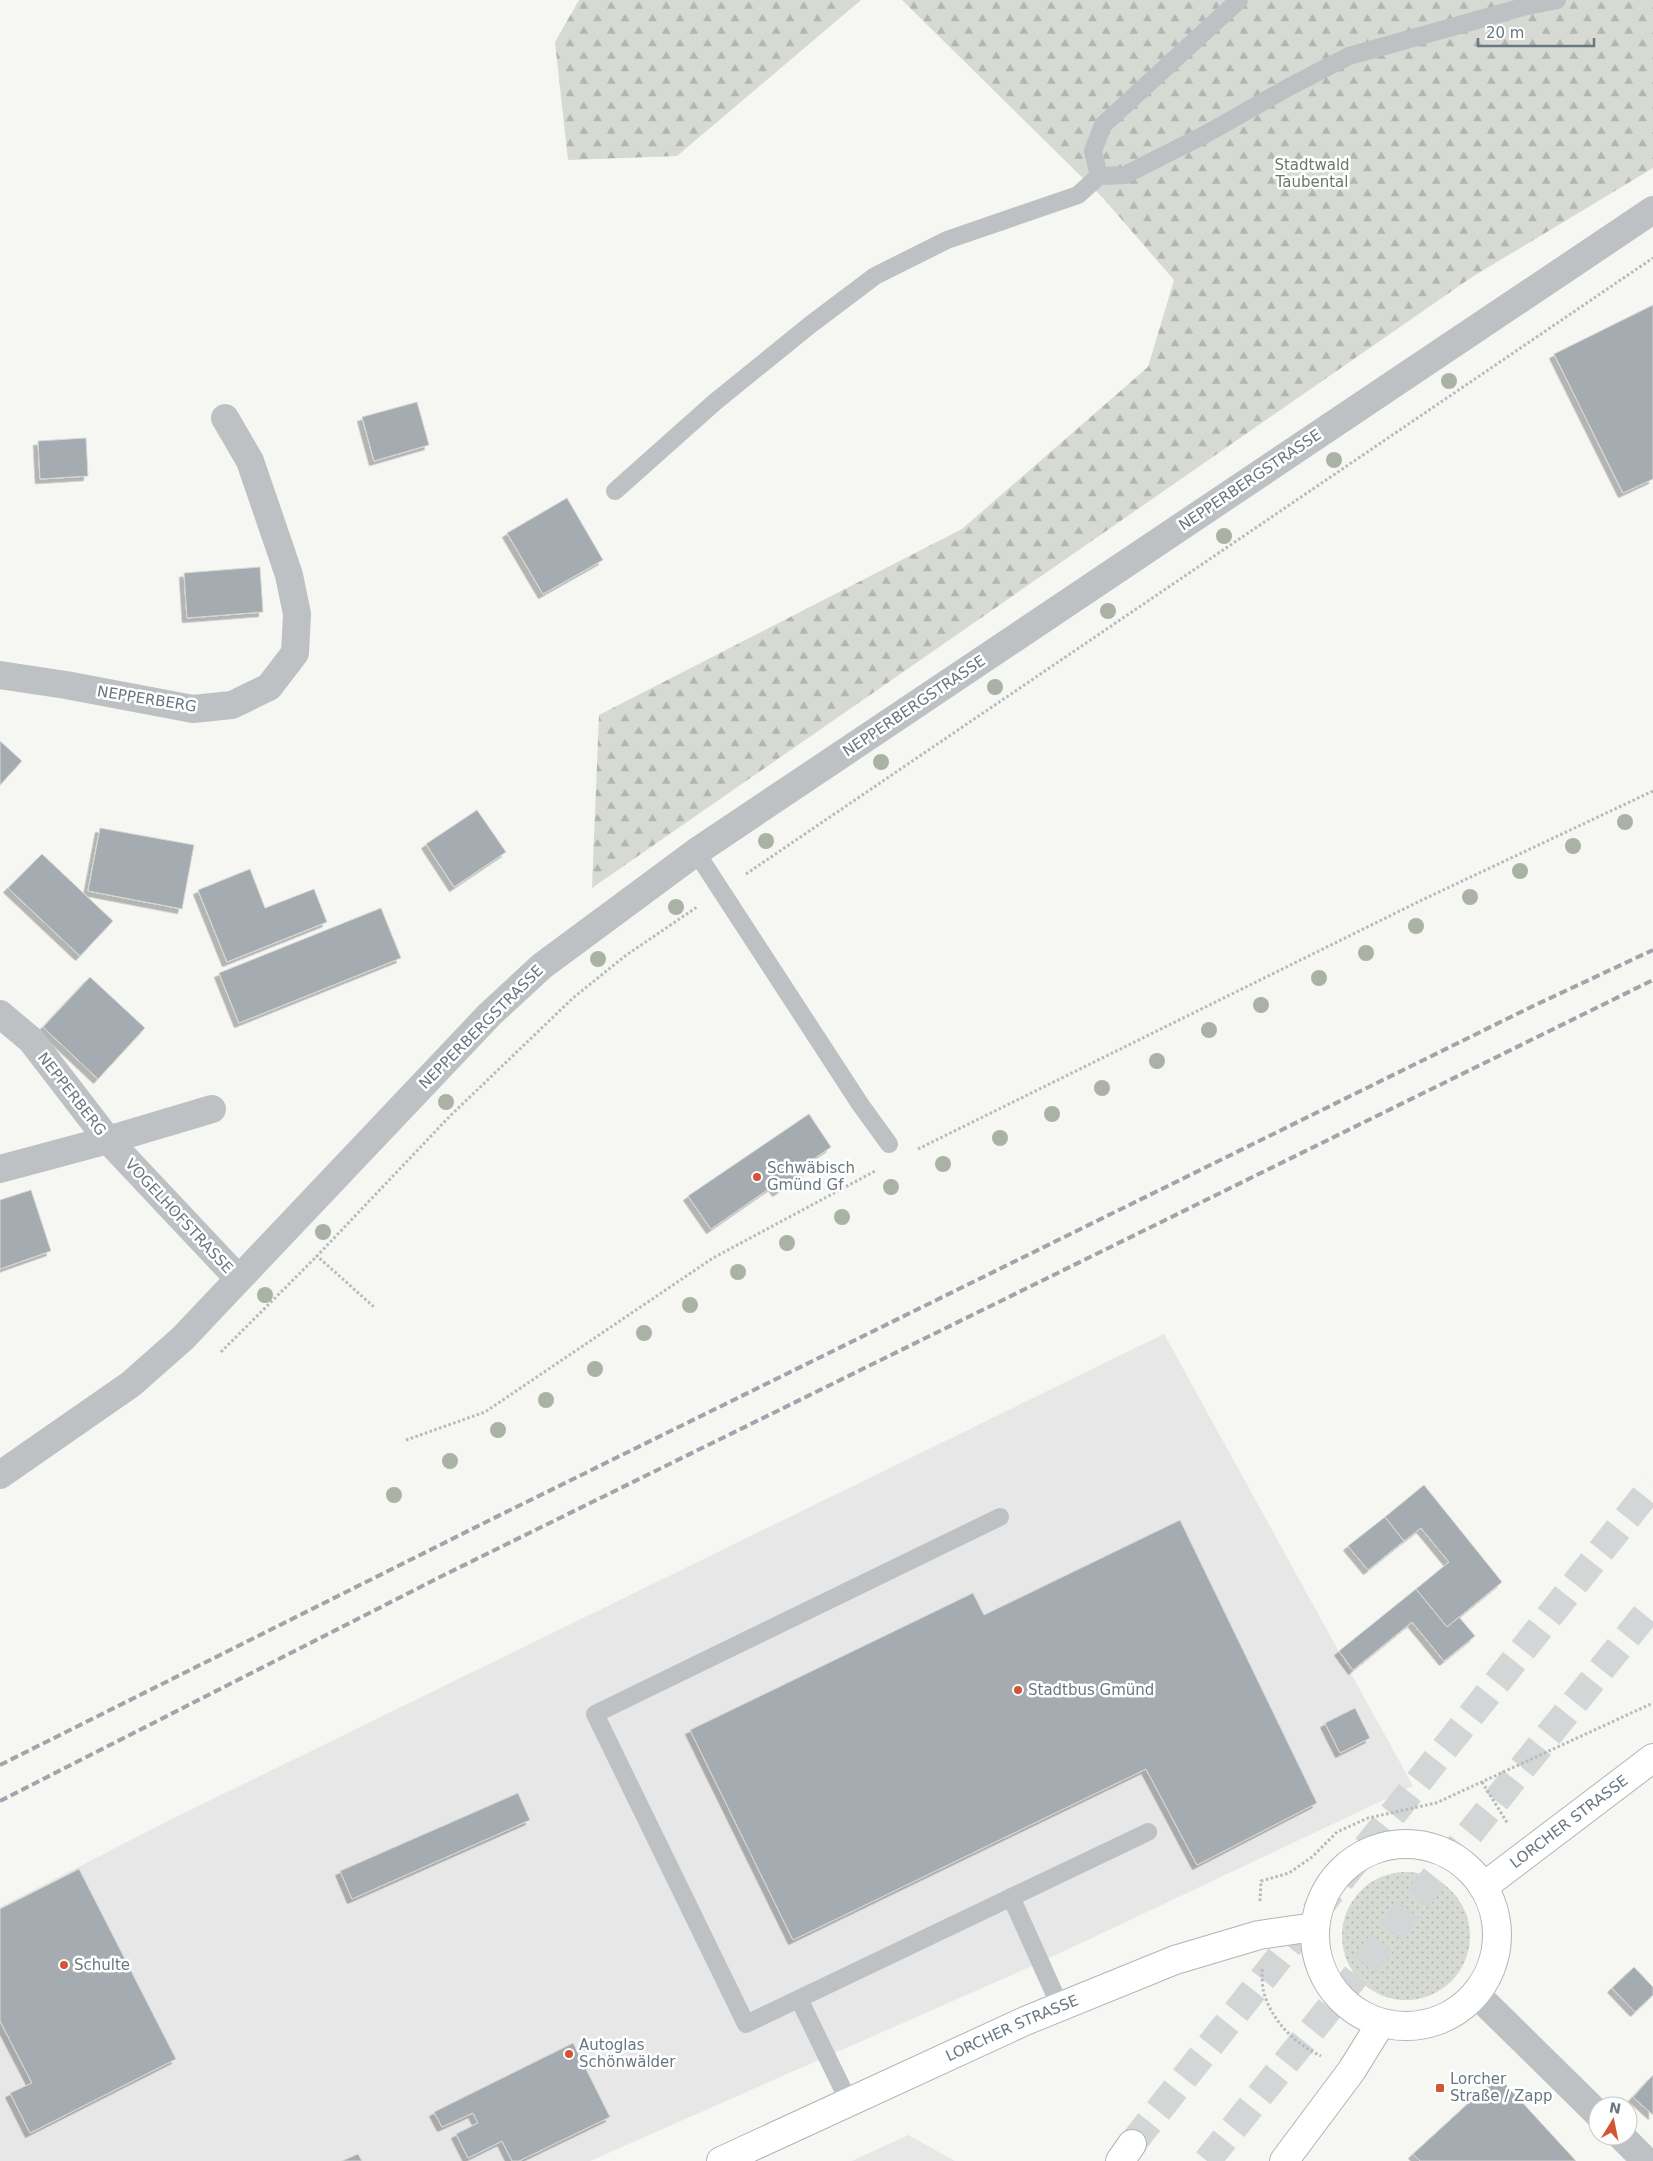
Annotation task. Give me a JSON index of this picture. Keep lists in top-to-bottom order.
{
  "streets": {
    "main road": ["LORCHER STRASSE"],
    "street": ["NEPPERBERGSTRASSE", "NEPPERBERG", "VOGELHOFSTRASSE"]
  },
  "crossings": [
    ["NEPPERBERGSTRASSE", "VOGELHOFSTRASSE"],
    ["NEPPERBERG", "VOGELHOFSTRASSE"]
  ],
  "parks": ["Stadtwald Taubental"],
  "places": {
    "other": [
      "Schwäbisch Gmünd Gf",
      "Stadtbus Gmünd",
      "Schulte",
      "Autoglas Schönwälder"
    ],
    "transit": ["Lorcher Straße / Zapp"]
  },
  "scale_bar": "20 m",
  "north": "top"
}
